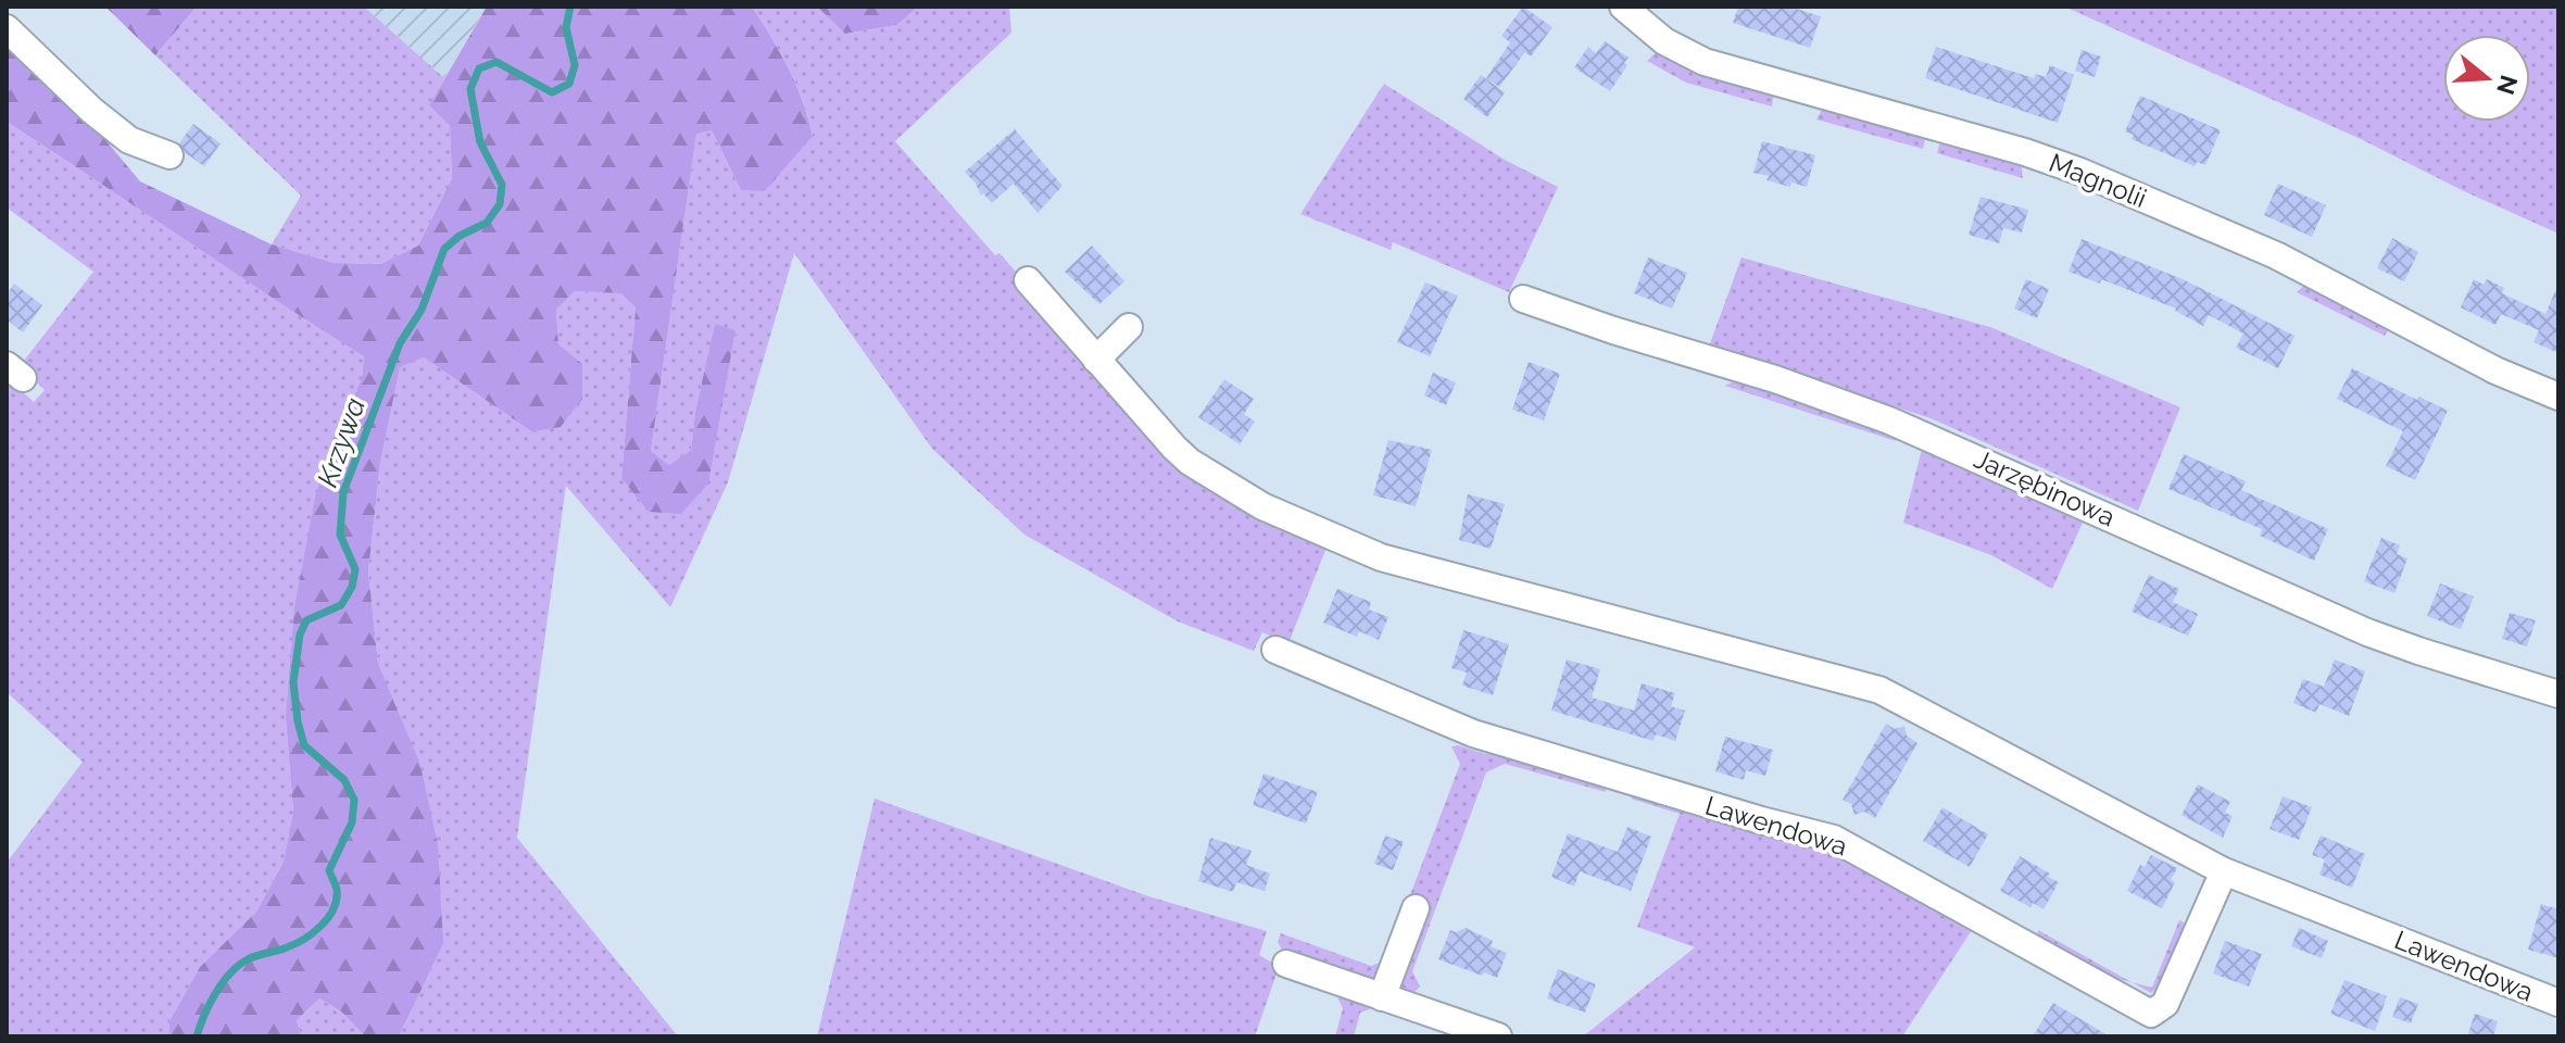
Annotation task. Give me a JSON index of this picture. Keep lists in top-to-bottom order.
{
  "streets": {
    "street": ["Magnolii", "Jarzębinowa", "Lawendowa"]
  },
  "water": ["Krzywa"],
  "north": "right"
}
